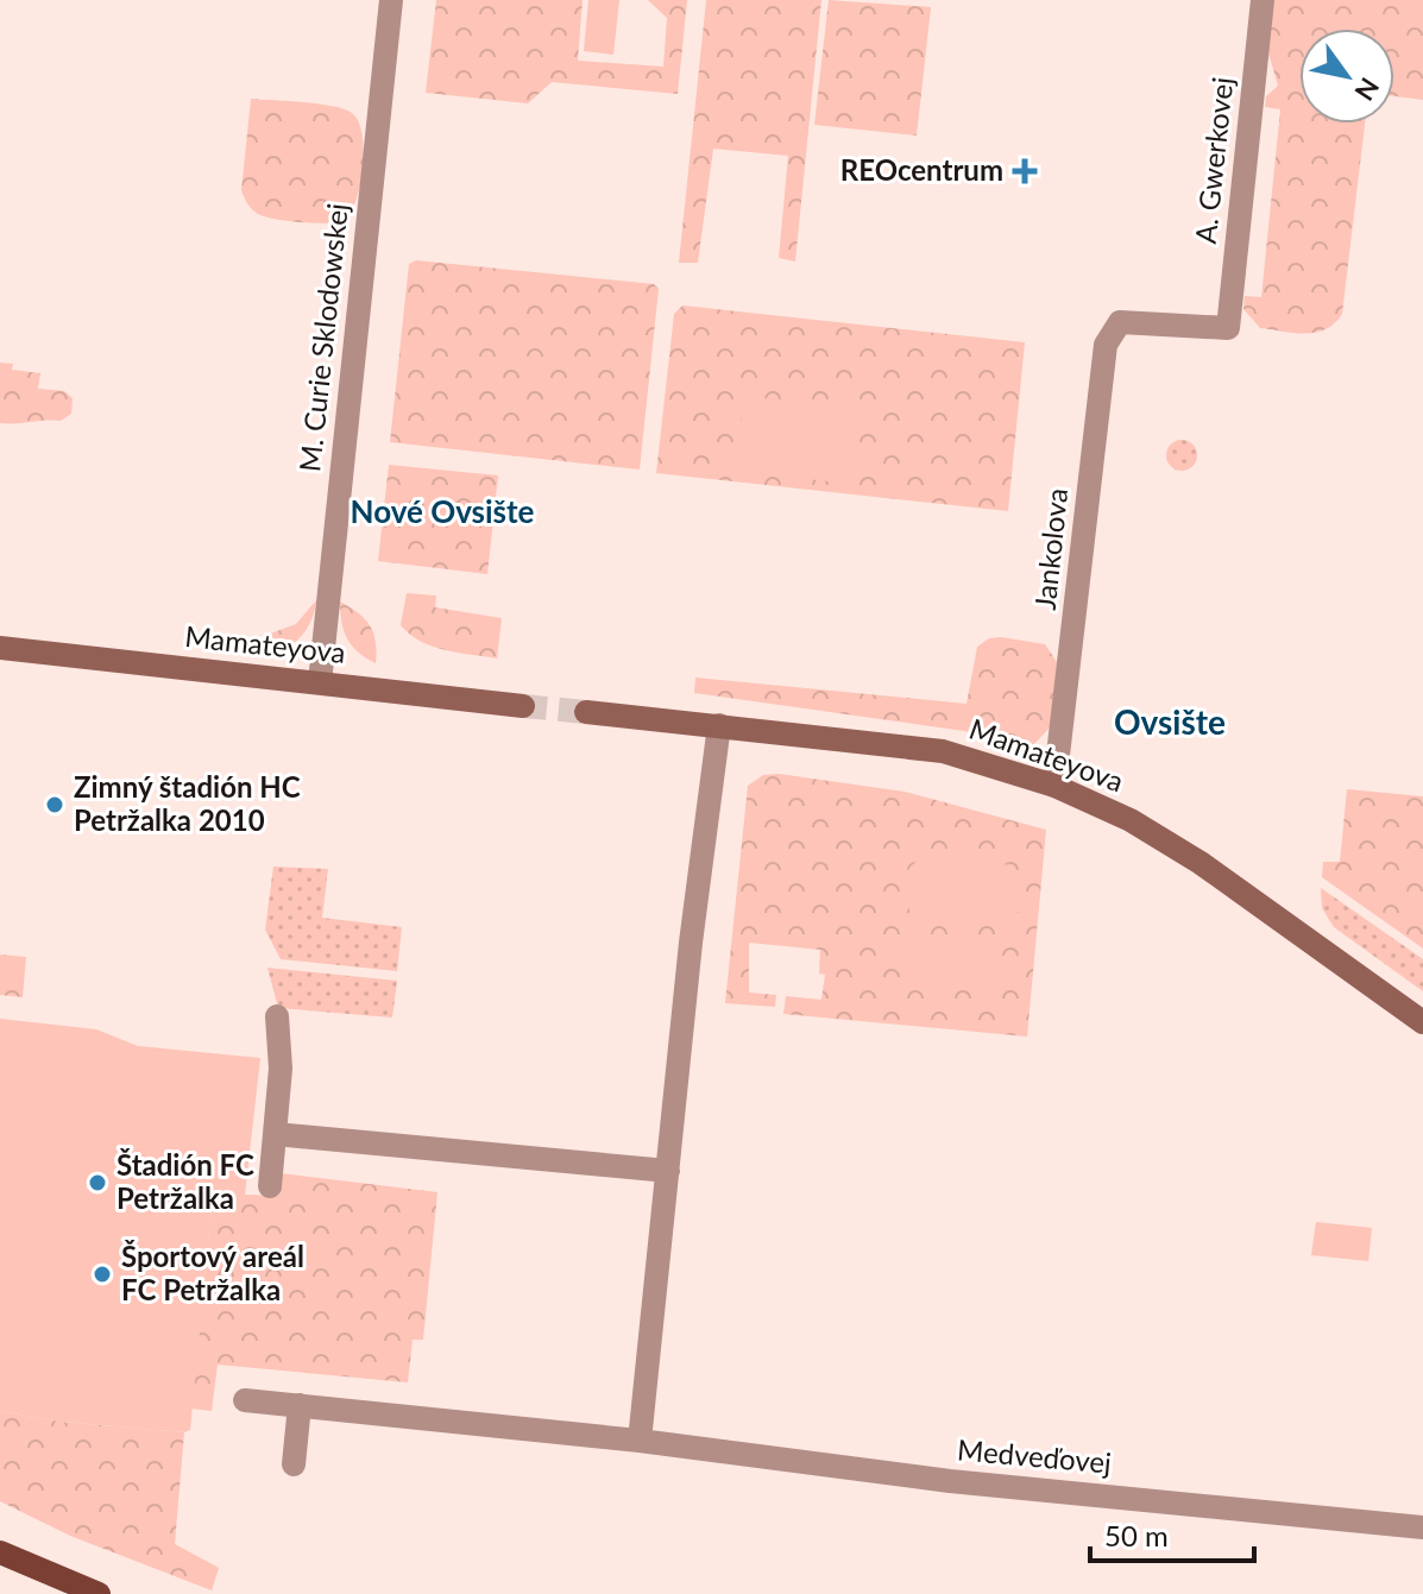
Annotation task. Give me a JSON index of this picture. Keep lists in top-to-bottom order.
{
  "streets": {
    "street": [
      "A. Gwerkovej",
      "M. Curie Sklodowskej",
      "Jankolova",
      "Mamateyova",
      "Medveďovej"
    ]
  },
  "crossings": [
    ["A. Gwerkovej", "Jankolova"],
    ["M. Curie Sklodowskej", "Mamateyova"],
    ["Jankolova", "Mamateyova"]
  ],
  "districts": ["Nové Ovsište", "Ovsište"],
  "places": {
    "health": ["REOcentrum"],
    "other": ["Zimný štadión HC Petržalka 2010", "Štadión FC Petržalka", "Športový areál FC Petržalka"]
  },
  "scale_bar": "50 m",
  "north": "bottom right"
}
